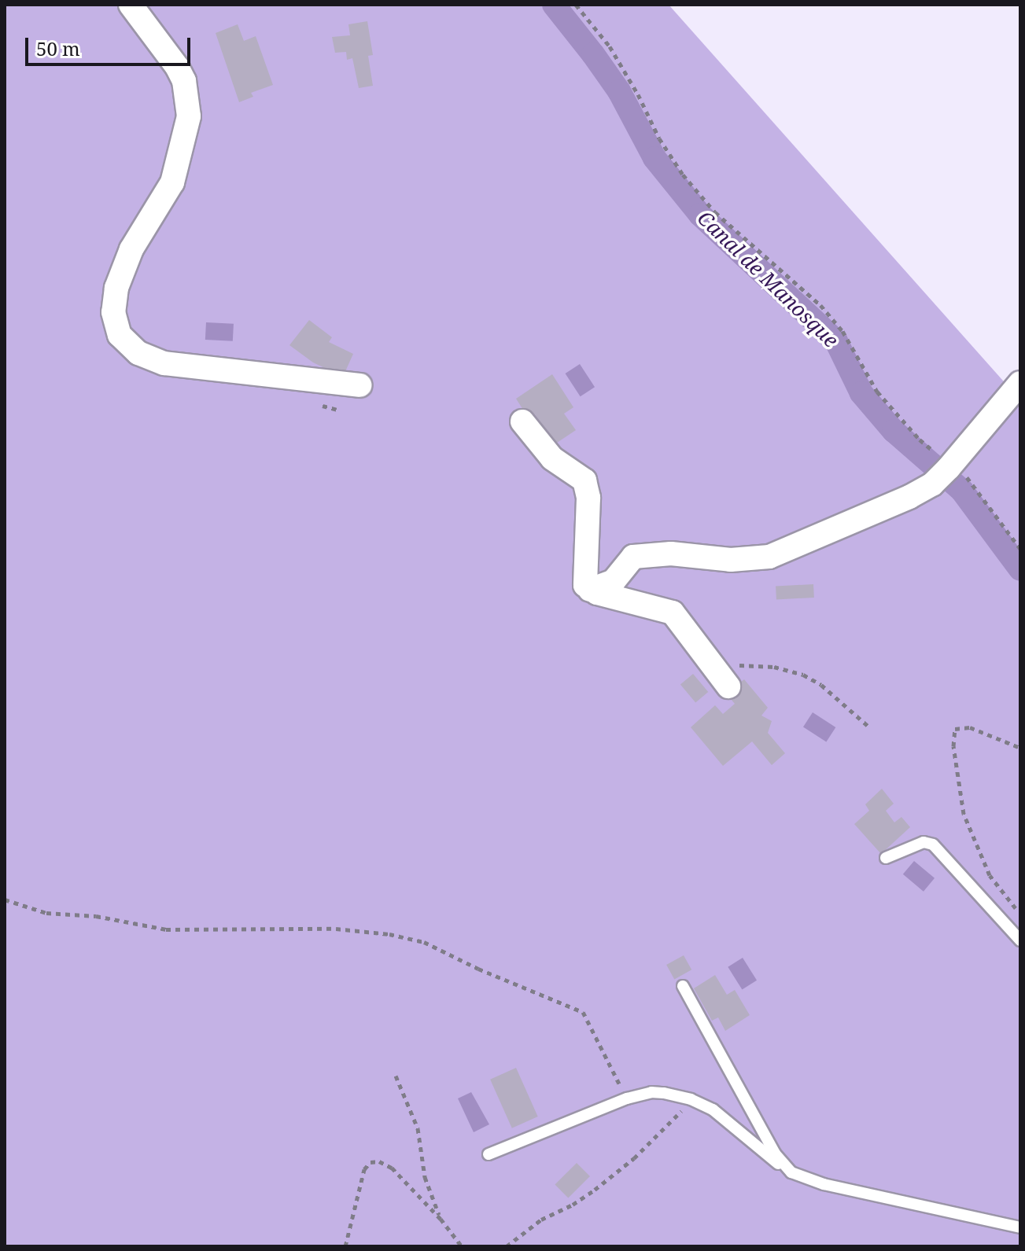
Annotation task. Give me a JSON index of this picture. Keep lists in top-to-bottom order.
{
  "water": ["Canal de Manosque"],
  "scale_bar": "50 m"
}
